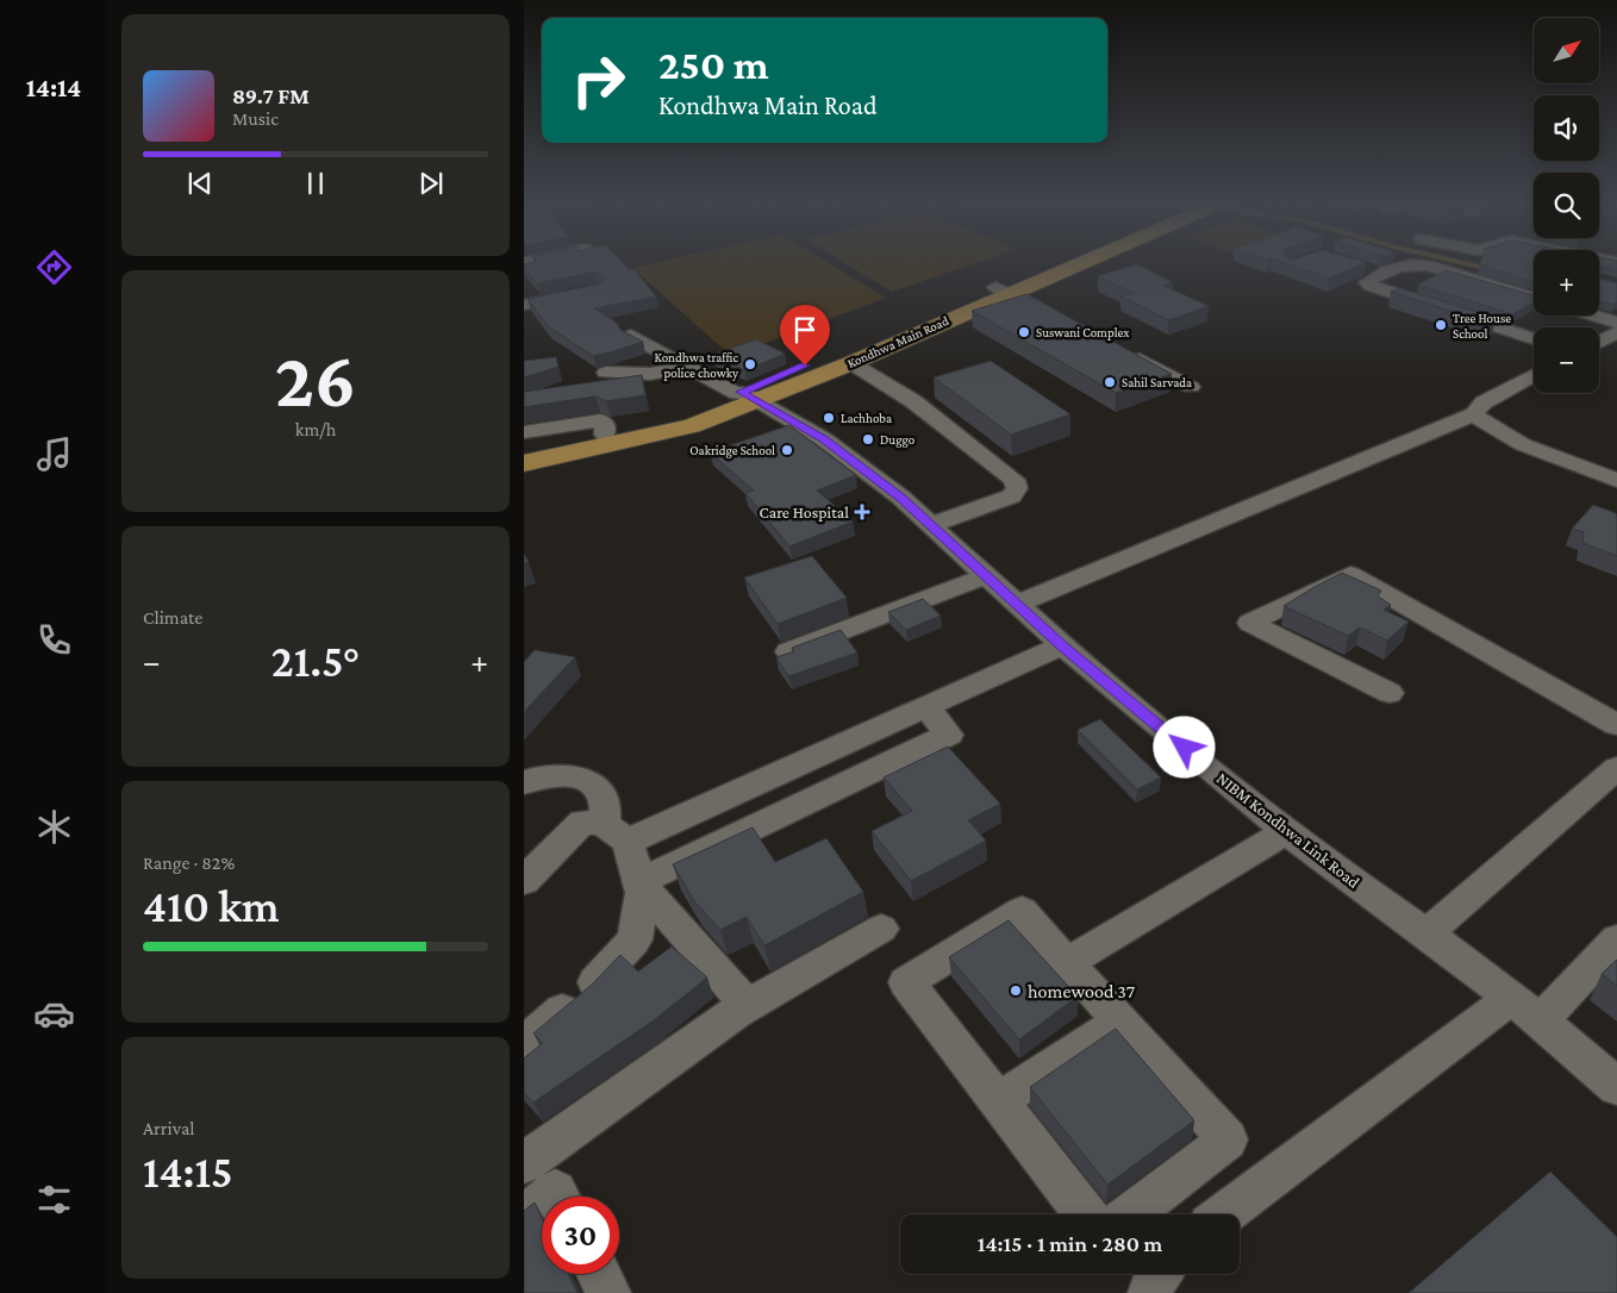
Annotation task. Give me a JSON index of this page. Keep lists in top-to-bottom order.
{
  "streets": {
    "main road": ["Kondhwa Main Road"],
    "street": ["NIBM Kondhwa Link Road"]
  },
  "crossings": [
    ["Kondhwa Main Road", "NIBM Kondhwa Link Road"]
  ],
  "places": {
    "other": [
      "Tree House School",
      "Suswani Complex",
      "Kondhwa traffic police chowky",
      "Sahil Sarvada",
      "Lachhoba",
      "Duggo",
      "Oakridge School",
      "homewood 37"
    ],
    "health": ["Care Hospital"]
  },
  "north": "top right",
  "page": {
    "tabs": "14:14",
    "map_buttons": ["+", "−"],
    "turn": ["250 m", "Kondhwa Main Road"],
    "song": ["89.7 FM", "Music"],
    "tile": [
      ["26", "km/h"],
      "Climate",
      ["Range · 82%", "410 km"],
      ["Arrival", "14:15"]
    ],
    "heat": ["−", "21.5°", "+"],
    "limit": "30",
    "trip": "14:15 · 1 min · 280 m"
  }
}
